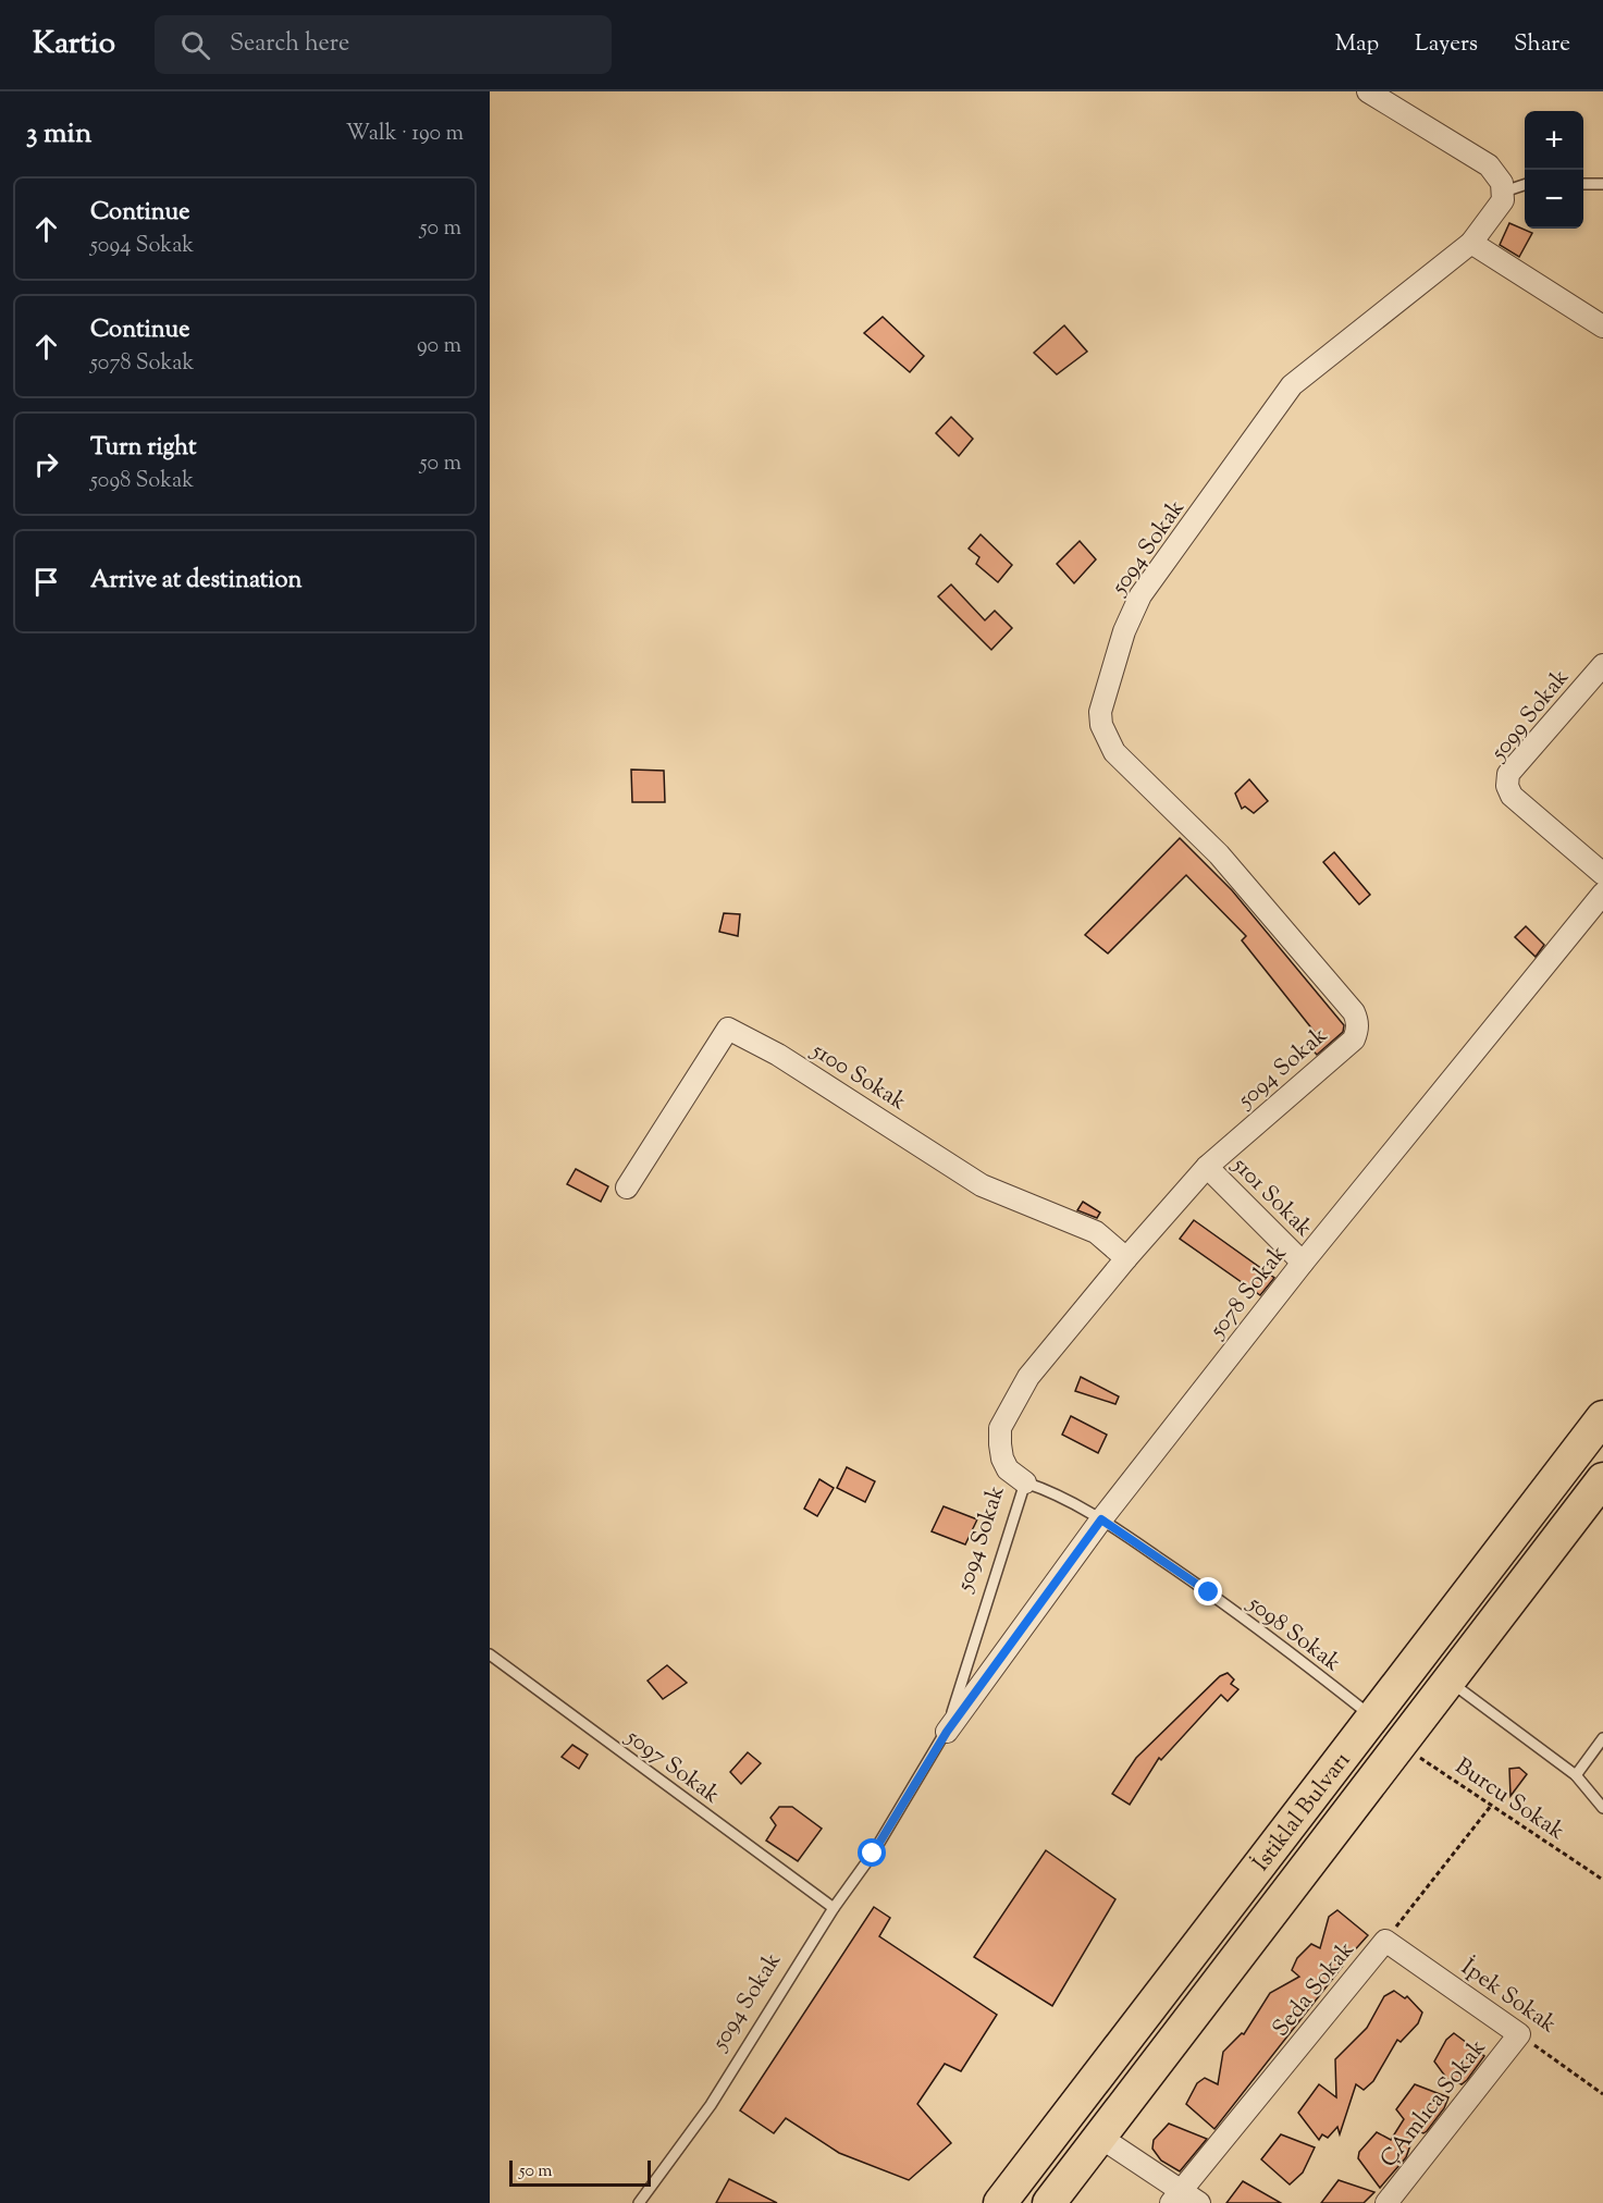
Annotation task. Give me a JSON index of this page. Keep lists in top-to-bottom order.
{
  "streets": {
    "main road": ["İstiklal Bulvarı"],
    "street": [
      "5094 Sokak",
      "5099 Sokak",
      "5100 Sokak",
      "5101 Sokak",
      "5078 Sokak",
      "Seda Sokak",
      "İpek Sokak",
      "ÇAmlıca Sokak"
    ],
    "lane": ["5098 Sokak", "5097 Sokak"],
    "path": ["Burcu Sokak"]
  },
  "crossings": [
    ["5094 Sokak", "5100 Sokak"],
    ["5094 Sokak", "5101 Sokak"],
    ["5094 Sokak", "5078 Sokak"],
    ["5094 Sokak", "5098 Sokak"],
    ["5094 Sokak", "5097 Sokak"],
    ["5101 Sokak", "5078 Sokak"],
    ["5078 Sokak", "5098 Sokak"],
    ["5098 Sokak", "İstiklal Bulvarı"],
    ["Burcu Sokak", "İstiklal Bulvarı"],
    ["Burcu Sokak", "Seda Sokak"],
    ["Seda Sokak", "İpek Sokak"],
    ["İpek Sokak", "ÇAmlıca Sokak"]
  ],
  "scale_bar": "50 m",
  "page": {
    "header": "Kartio",
    "search": "Search here",
    "nav": ["Map", "Layers", "Share"],
    "heading": ["3 min", "Walk · 190 m"],
    "map_buttons": ["+", "−"],
    "list": [
      ["Continue", "5094 Sokak", "50 m"],
      ["Continue", "5078 Sokak", "90 m"],
      ["Turn right", "5098 Sokak", "50 m"],
      "Arrive at destination"
    ],
    "scale": "50 m"
  }
}
